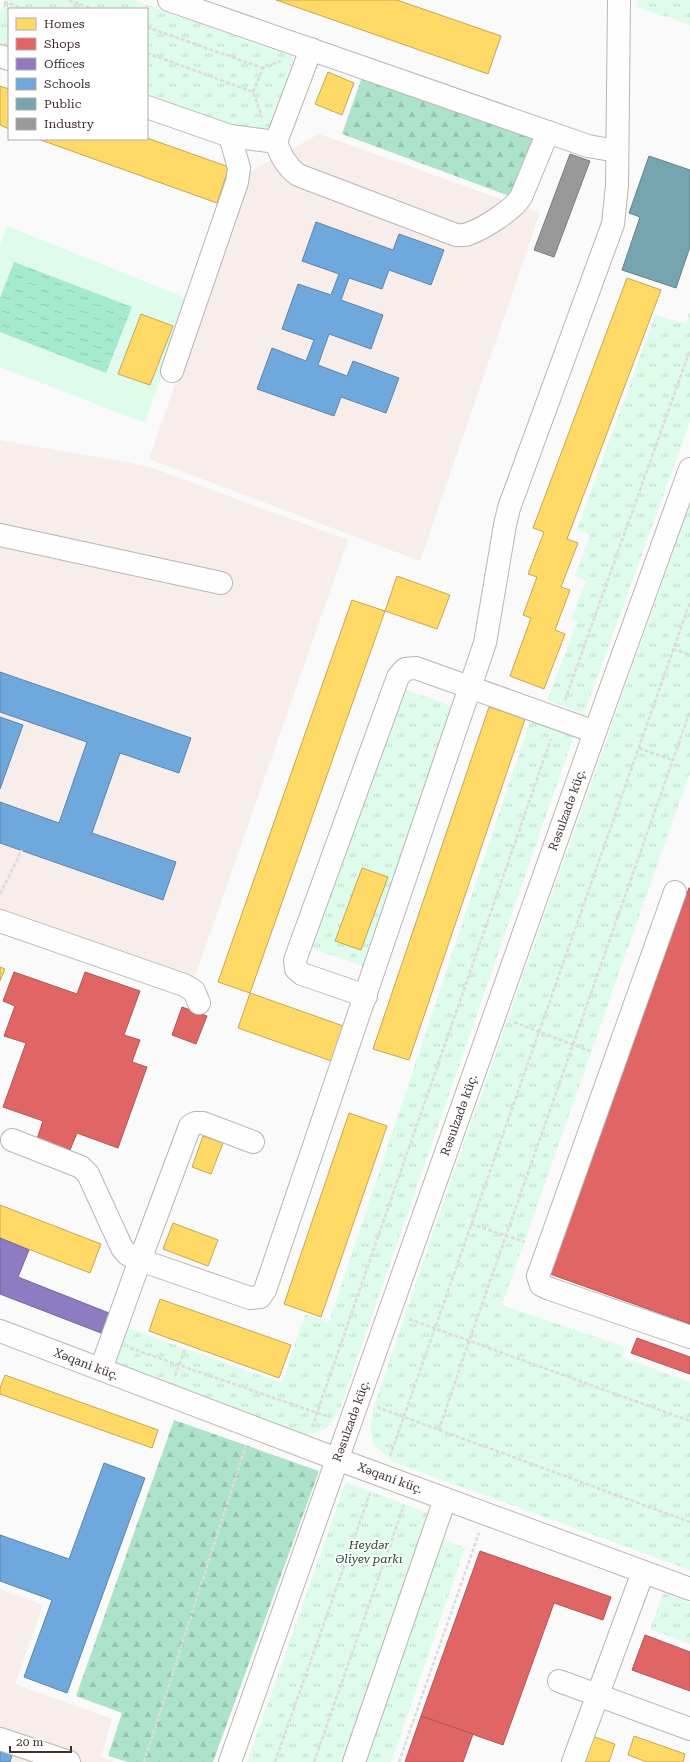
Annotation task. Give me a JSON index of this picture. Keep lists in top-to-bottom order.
{
  "streets": {
    "main road": ["Rəsulzadə küç.", "Xəqani küç."]
  },
  "crossings": [
    ["Rəsulzadə küç.", "Xəqani küç."]
  ],
  "parks": ["Heydər Əliyev parkı"],
  "legend": [
    "Homes",
    "Shops",
    "Offices",
    "Schools",
    "Public",
    "Industry"
  ],
  "scale_bar": "20 m"
}
